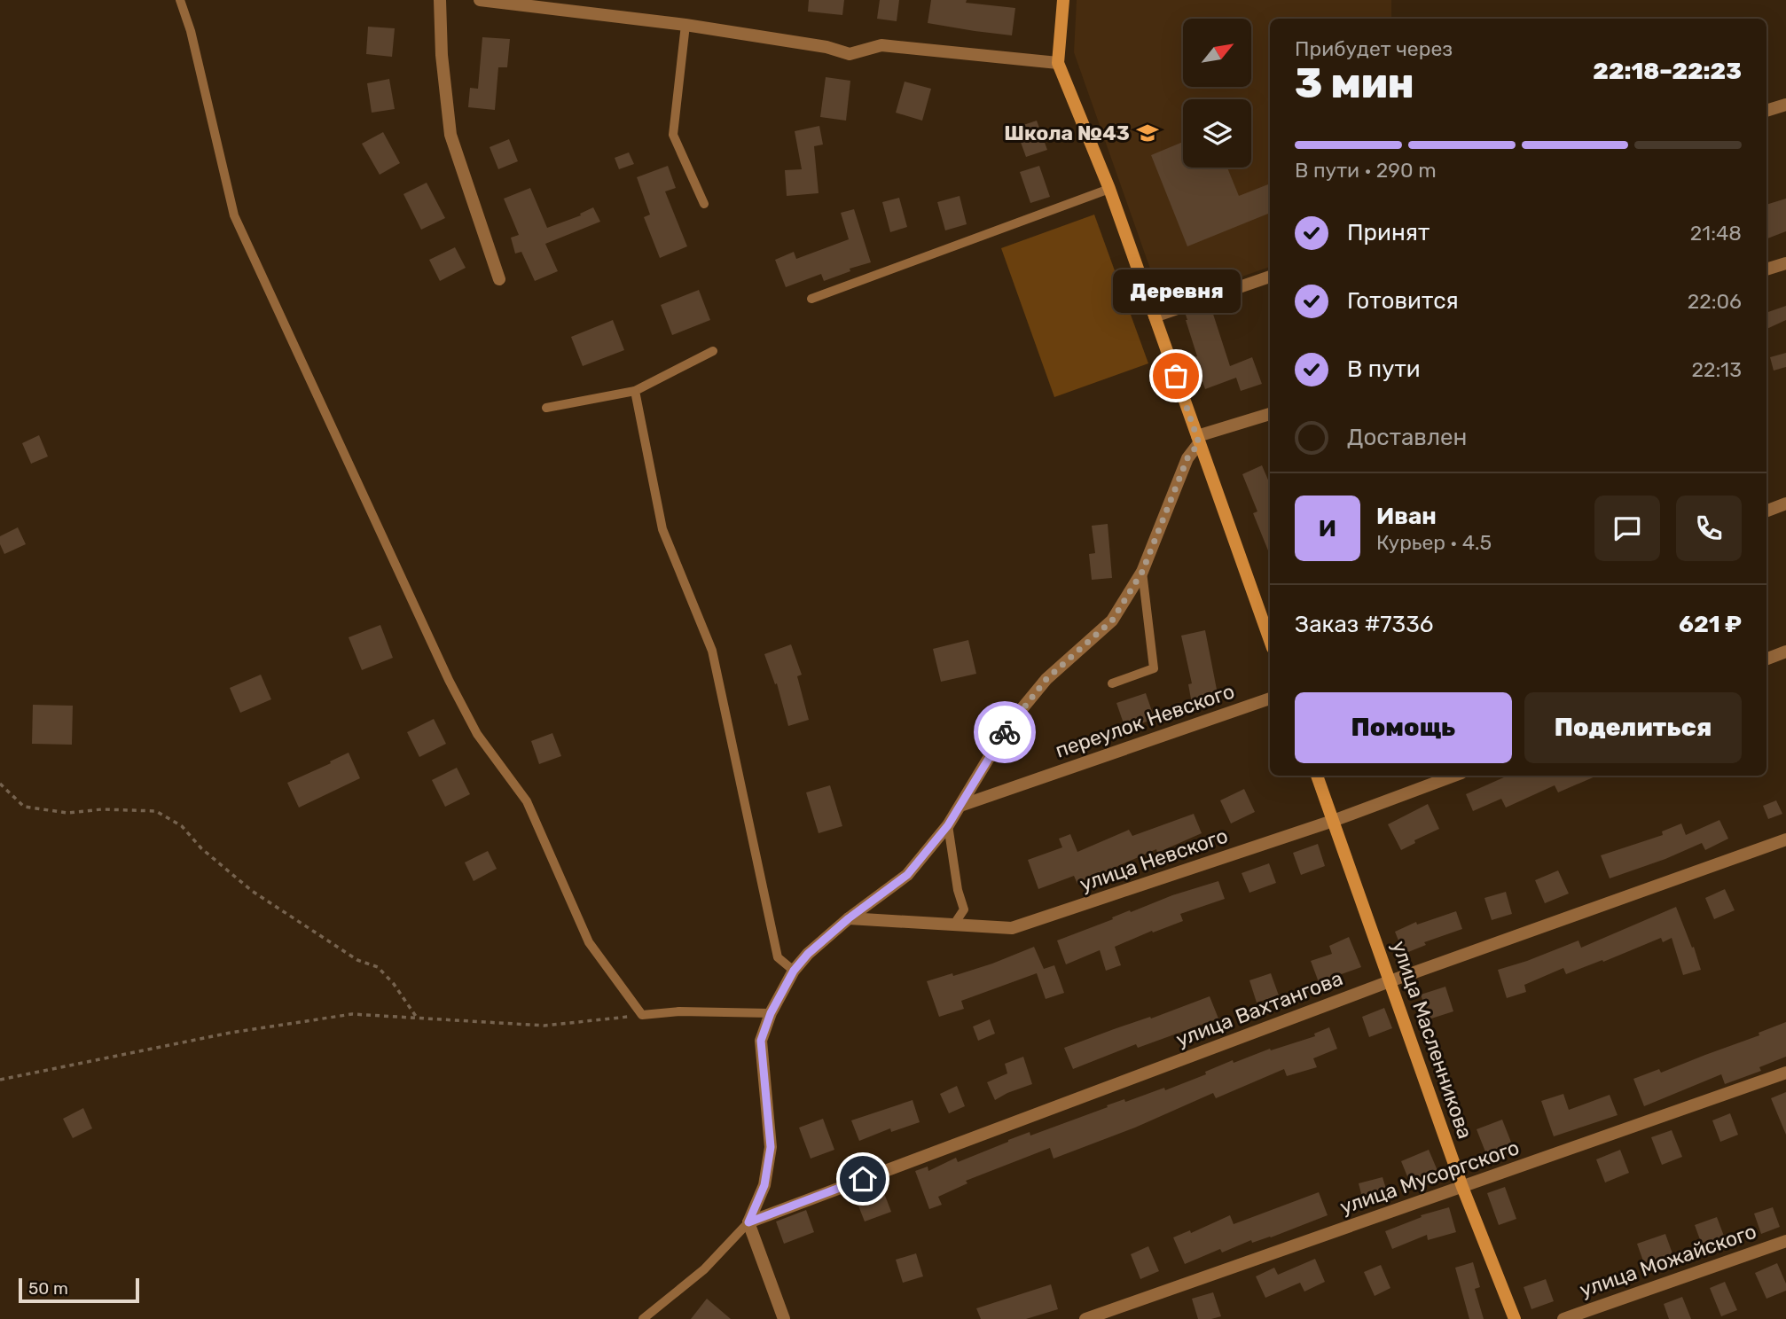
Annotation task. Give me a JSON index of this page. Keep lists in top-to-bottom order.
{
  "streets": {
    "street": [
      "переулок Невского",
      "улица Невского",
      "улица Вахтангова",
      "улица Масленникова",
      "улица Мусоргского",
      "улица Можайского"
    ]
  },
  "crossings": [
    ["улица Невского", "улица Масленникова"],
    ["улица Вахтангова", "улица Масленникова"],
    ["улица Масленникова", "улица Мусоргского"]
  ],
  "places": {
    "school or university": ["Школа №43"],
    "other": ["Деревня"]
  },
  "scale_bar": "50 m",
  "north": "top right",
  "page": {
    "heading": ["3 мин", "Прибудет через", "22:18–22:23"],
    "panel": [
      "Иван",
      "Курьер · 4.5",
      "Заказ #7336",
      "621 ₽"
    ],
    "bar": "В пути · 290 m",
    "list": [
      ["Принят", "21:48"],
      ["Готовится", "22:06"],
      ["В пути", "22:13"],
      "Доставлен"
    ],
    "bubble": "Деревня",
    "round": "И",
    "buttons": ["Помощь", "Поделиться"],
    "scale": "50 m"
  }
}
